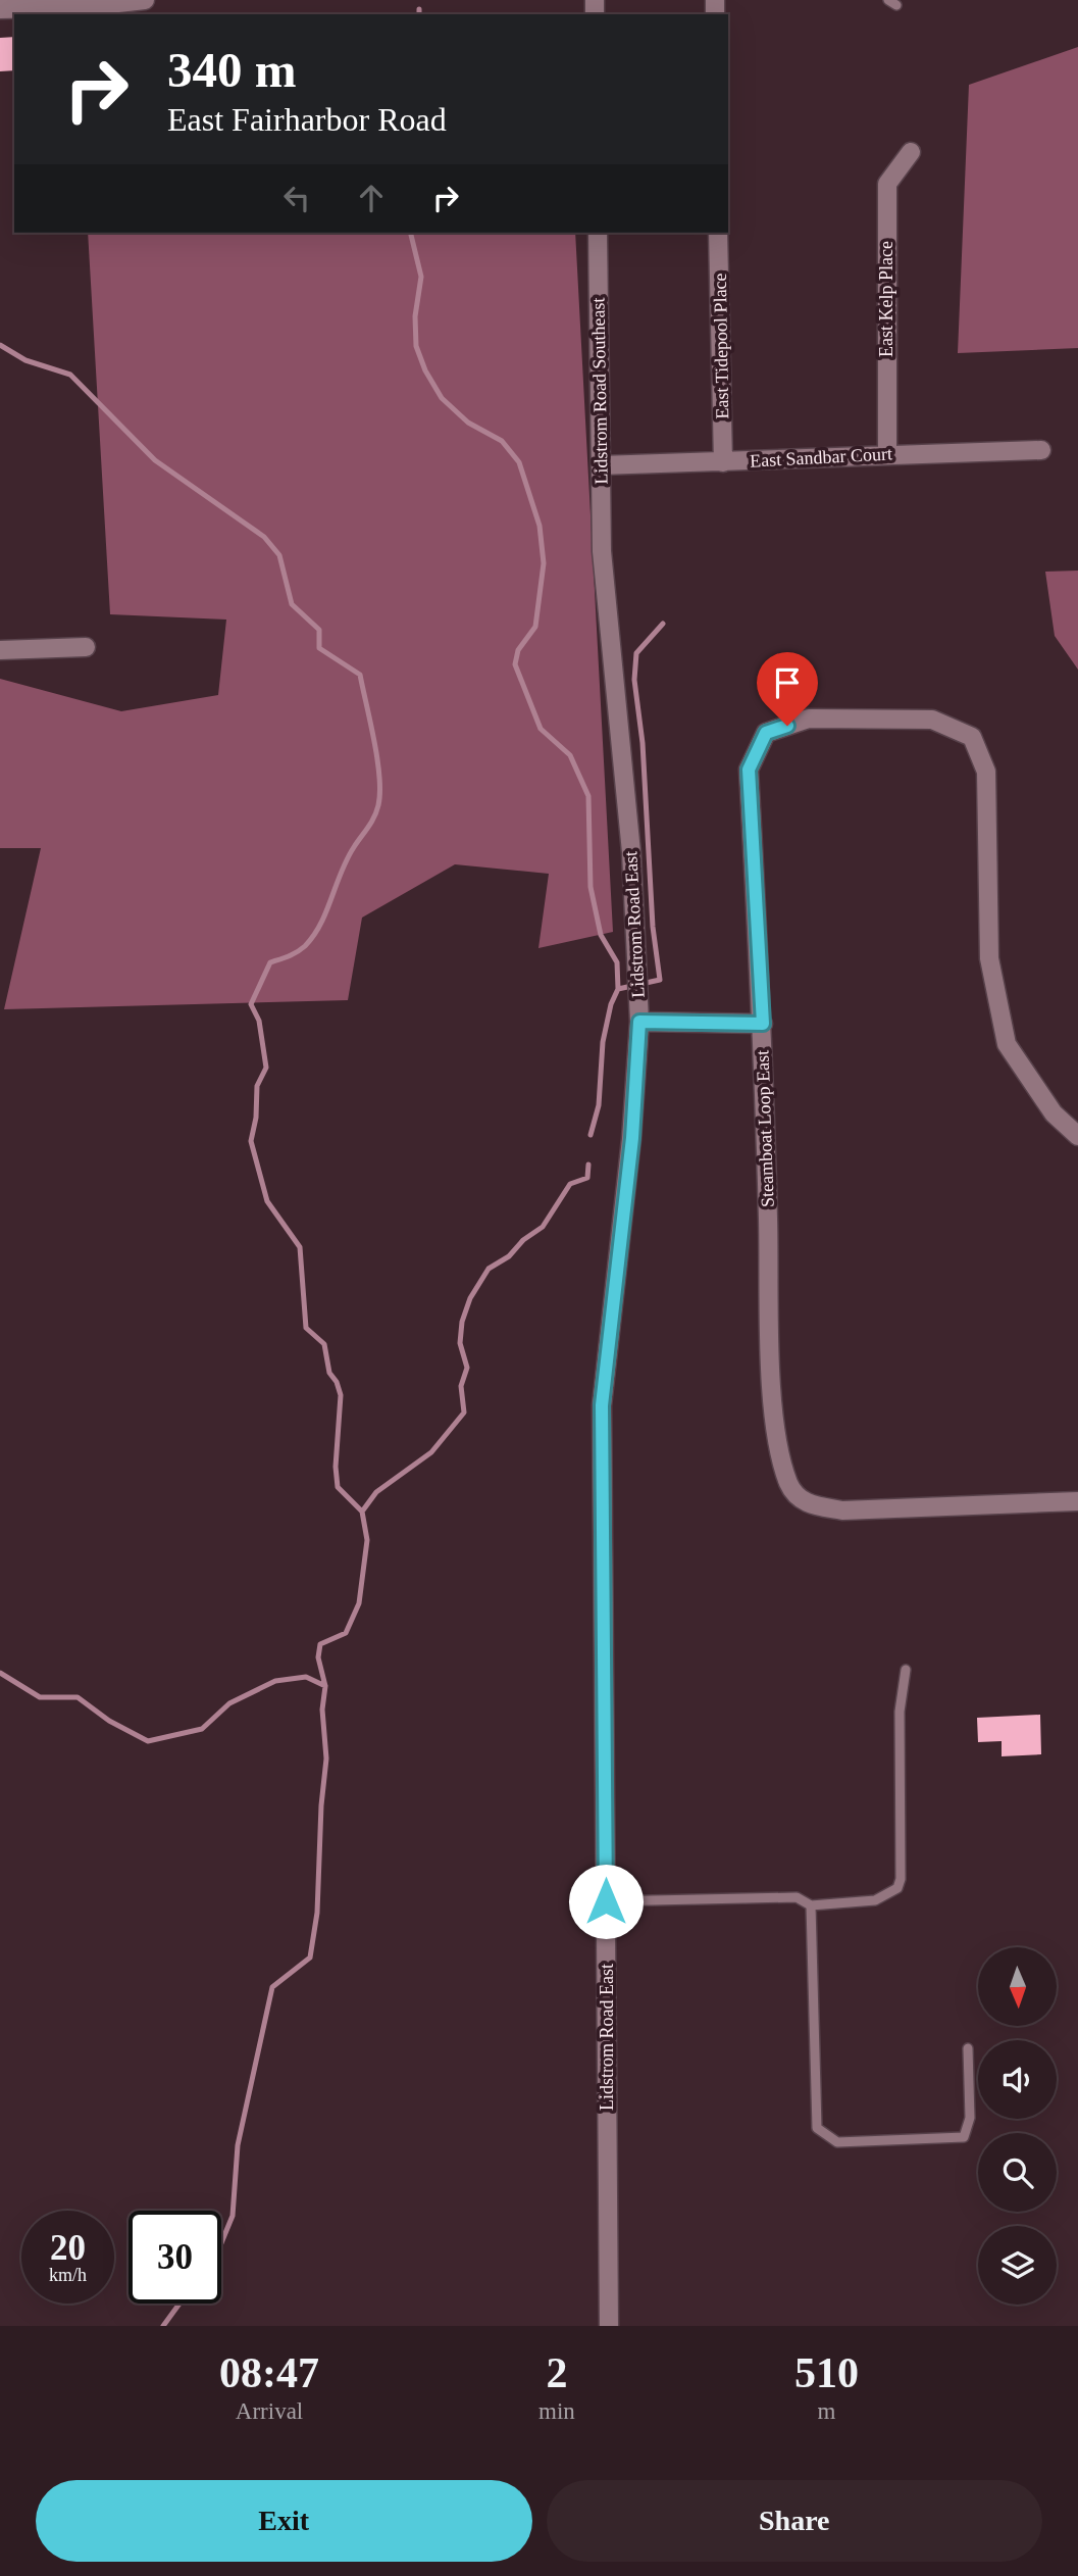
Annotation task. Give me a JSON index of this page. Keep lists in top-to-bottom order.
{
  "streets": {
    "street": [
      "East Kelp Place",
      "East Tidepool Place",
      "Lidstrom Road Southeast",
      "East Sandbar Court",
      "Lidstrom Road East",
      "Steamboat Loop East"
    ]
  },
  "crossings": [
    ["East Kelp Place", "East Sandbar Court"],
    ["East Tidepool Place", "East Sandbar Court"],
    ["Lidstrom Road Southeast", "East Sandbar Court"],
    ["Lidstrom Road Southeast", "Lidstrom Road East"]
  ],
  "north": "bottom",
  "page": {
    "turn": ["340 m", "East Fairharbor Road"],
    "speed": "20 km/h",
    "limit": "30",
    "eta": [
      "08:47",
      "Arrival",
      "2",
      "min",
      "510",
      "m"
    ],
    "buttons": ["Exit", "Share"]
  }
}
